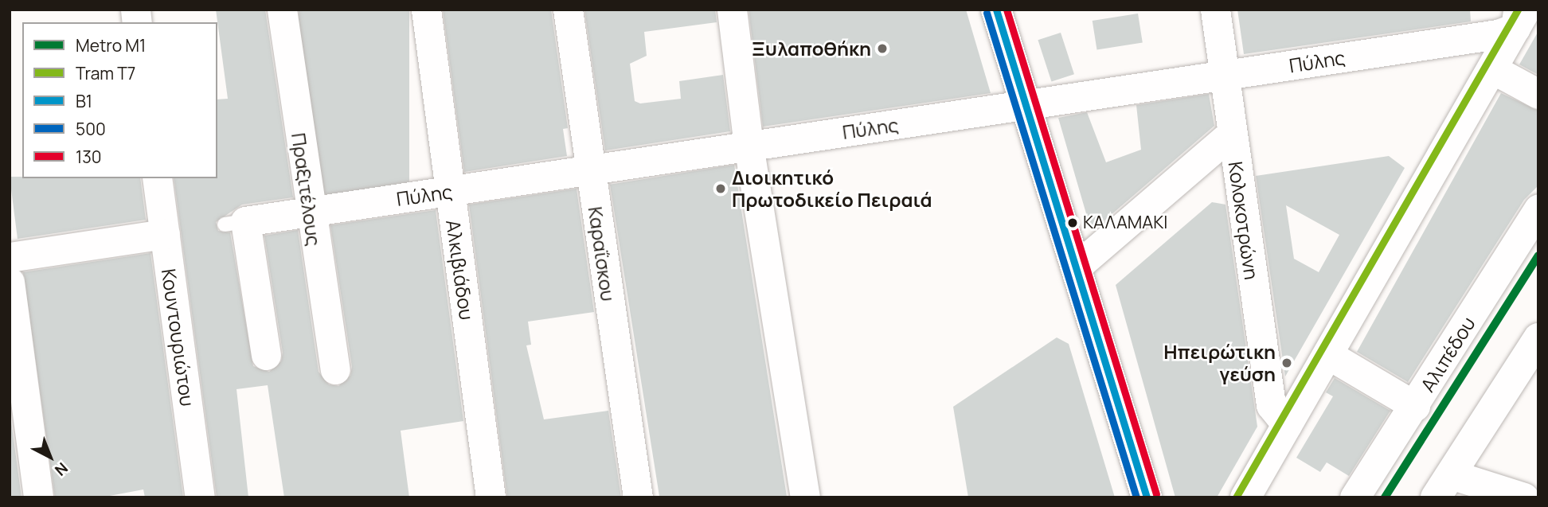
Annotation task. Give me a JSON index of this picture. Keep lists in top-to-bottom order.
{
  "streets": {
    "street": [
      "Πύλης",
      "Πραξιτέλους",
      "Κολοκοτρώνη",
      "Καραΐσκου",
      "Αλκιβιάδου",
      "Κουντουριώτου",
      "Αλιπέδου"
    ]
  },
  "crossings": [
    ["Πύλης", "Πραξιτέλους"],
    ["Πύλης", "Κολοκοτρώνη"],
    ["Πύλης", "Καραΐσκου"],
    ["Πύλης", "Αλκιβιάδου"]
  ],
  "places": [
    "Ξυλαποθήκη",
    "Διοικητικό Πρωτοδικείο Πειραιά",
    "ΚΑΛΑΜΑΚΙ",
    "Ηπειρώτικη γεύση"
  ],
  "lines": [
    "tram line Τ7",
    "transit line Β1",
    "transit line 130",
    "transit line 500",
    "metro line Μ1"
  ],
  "legend": [
    "Metro Μ1",
    "Tram Τ7",
    "Β1",
    "500",
    "130"
  ],
  "north": "bottom right"
}
